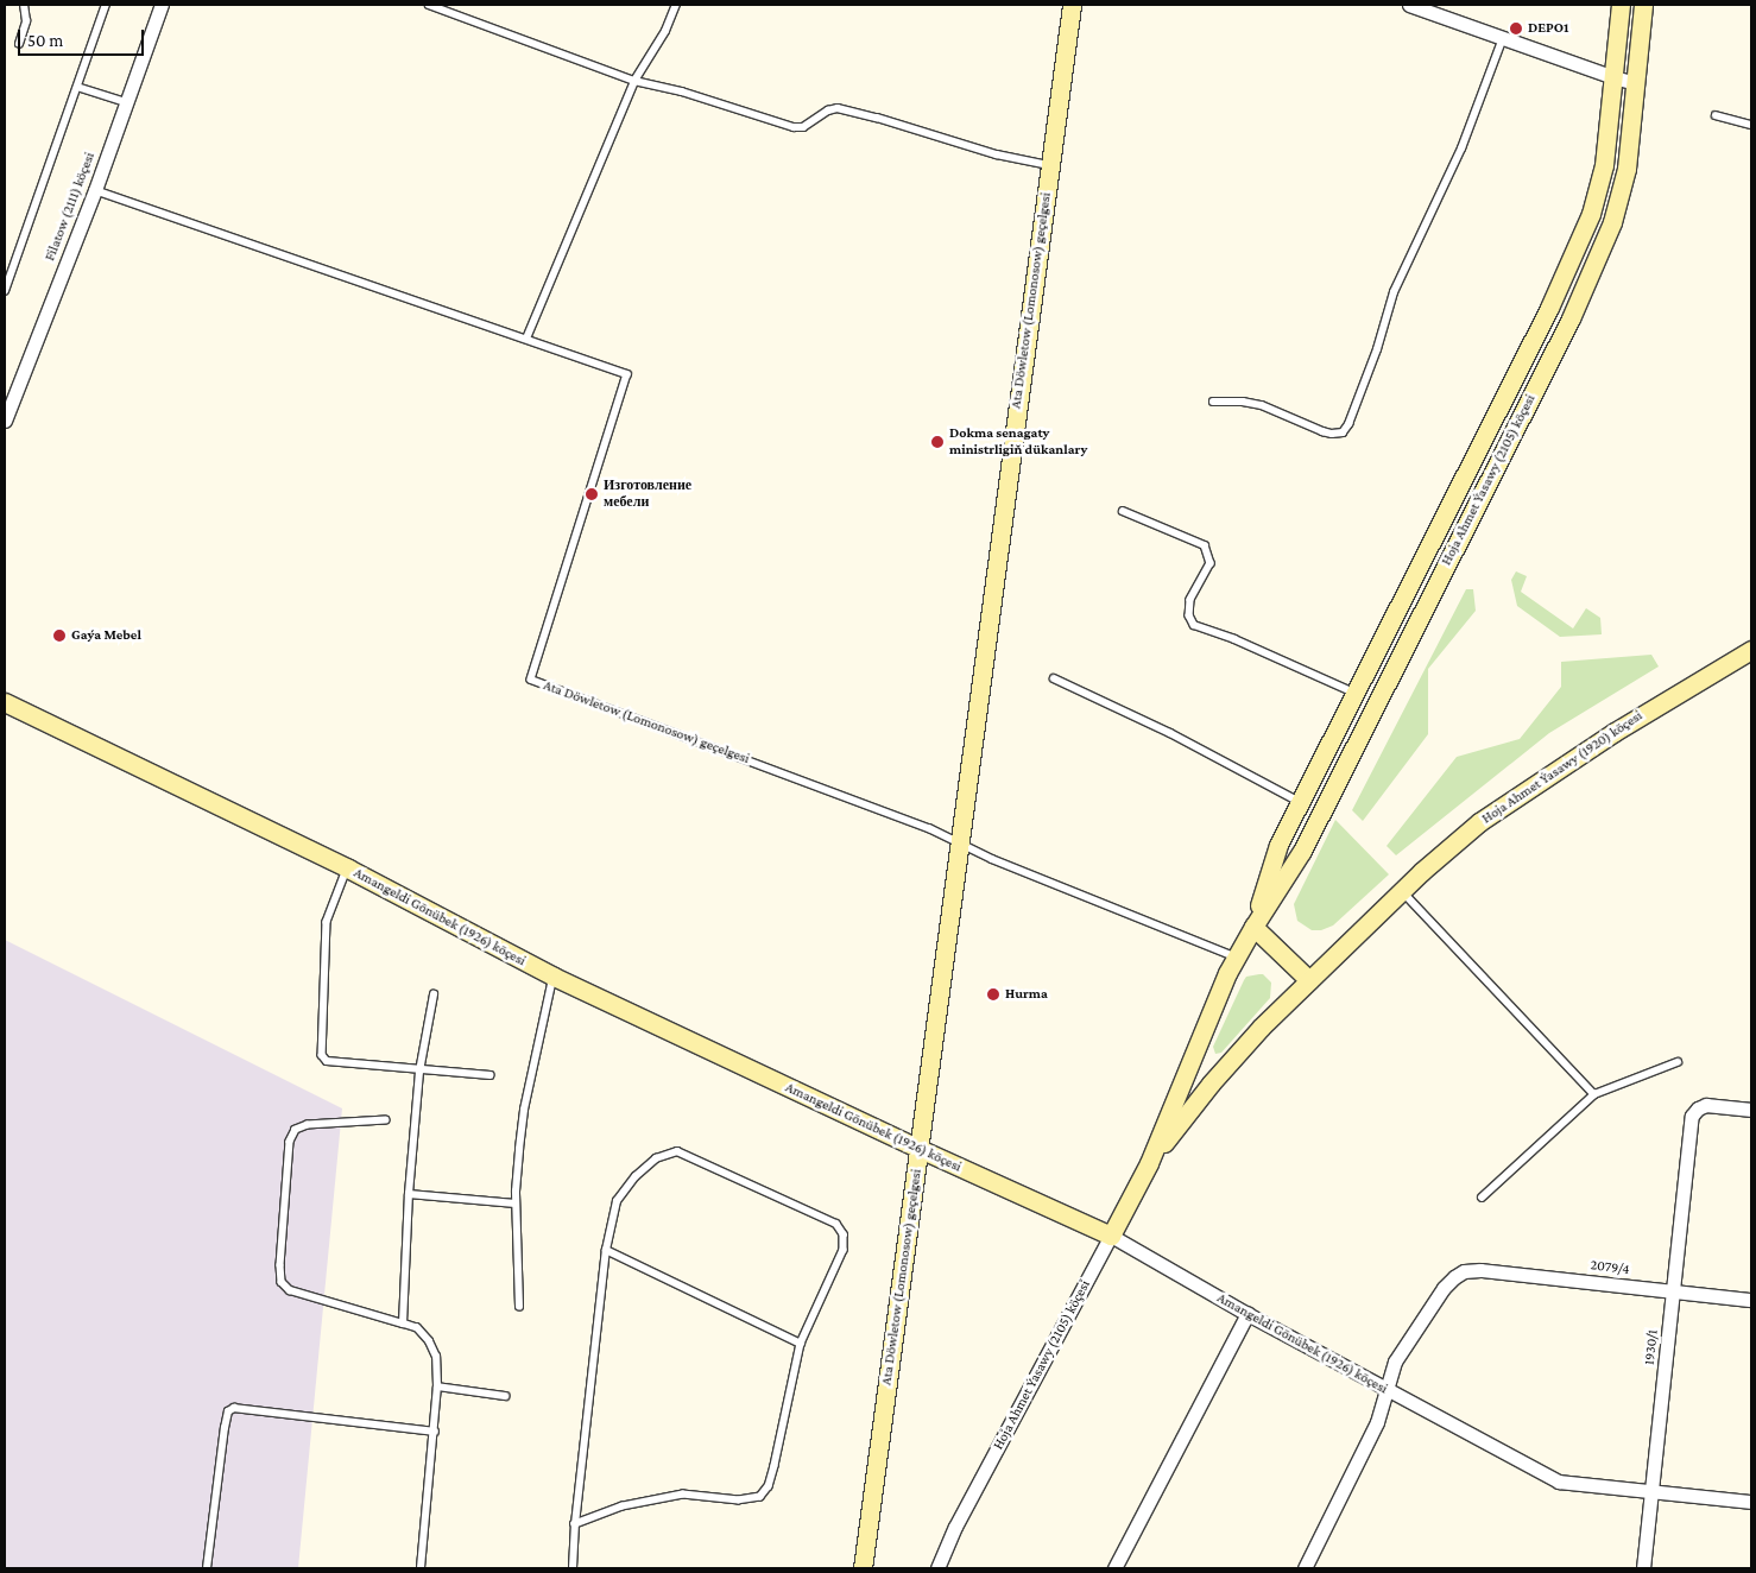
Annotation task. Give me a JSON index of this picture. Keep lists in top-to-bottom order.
{
  "streets": {
    "street": [
      "Filatow (2111) köçesi",
      "Ata Döwletow (Lomonosow) geçelgesi",
      "Hoja Ahmet Ýasawy (2105) köçesi",
      "Hoja Ahmet Ýasawy (1920) köçesi",
      "Amangeldi Gönübek (1926) köçesi",
      "2079/4",
      "1930/1"
    ]
  },
  "crossings": [
    ["Ata Döwletow (Lomonosow) geçelgesi", "Amangeldi Gönübek (1926) köçesi"],
    ["Hoja Ahmet Ýasawy (2105) köçesi", "Hoja Ahmet Ýasawy (1920) köçesi"],
    ["Hoja Ahmet Ýasawy (2105) köçesi", "Amangeldi Gönübek (1926) köçesi"],
    ["Amangeldi Gönübek (1926) köçesi", "2079/4"],
    ["Amangeldi Gönübek (1926) köçesi", "1930/1"],
    ["2079/4", "1930/1"]
  ],
  "places": [
    "DEPO1",
    "Dokma senagaty ministrligiň dükanlary",
    "Изготовление мебели",
    "Gaýa Mebel",
    "Hurma"
  ],
  "scale_bar": "50 m"
}
